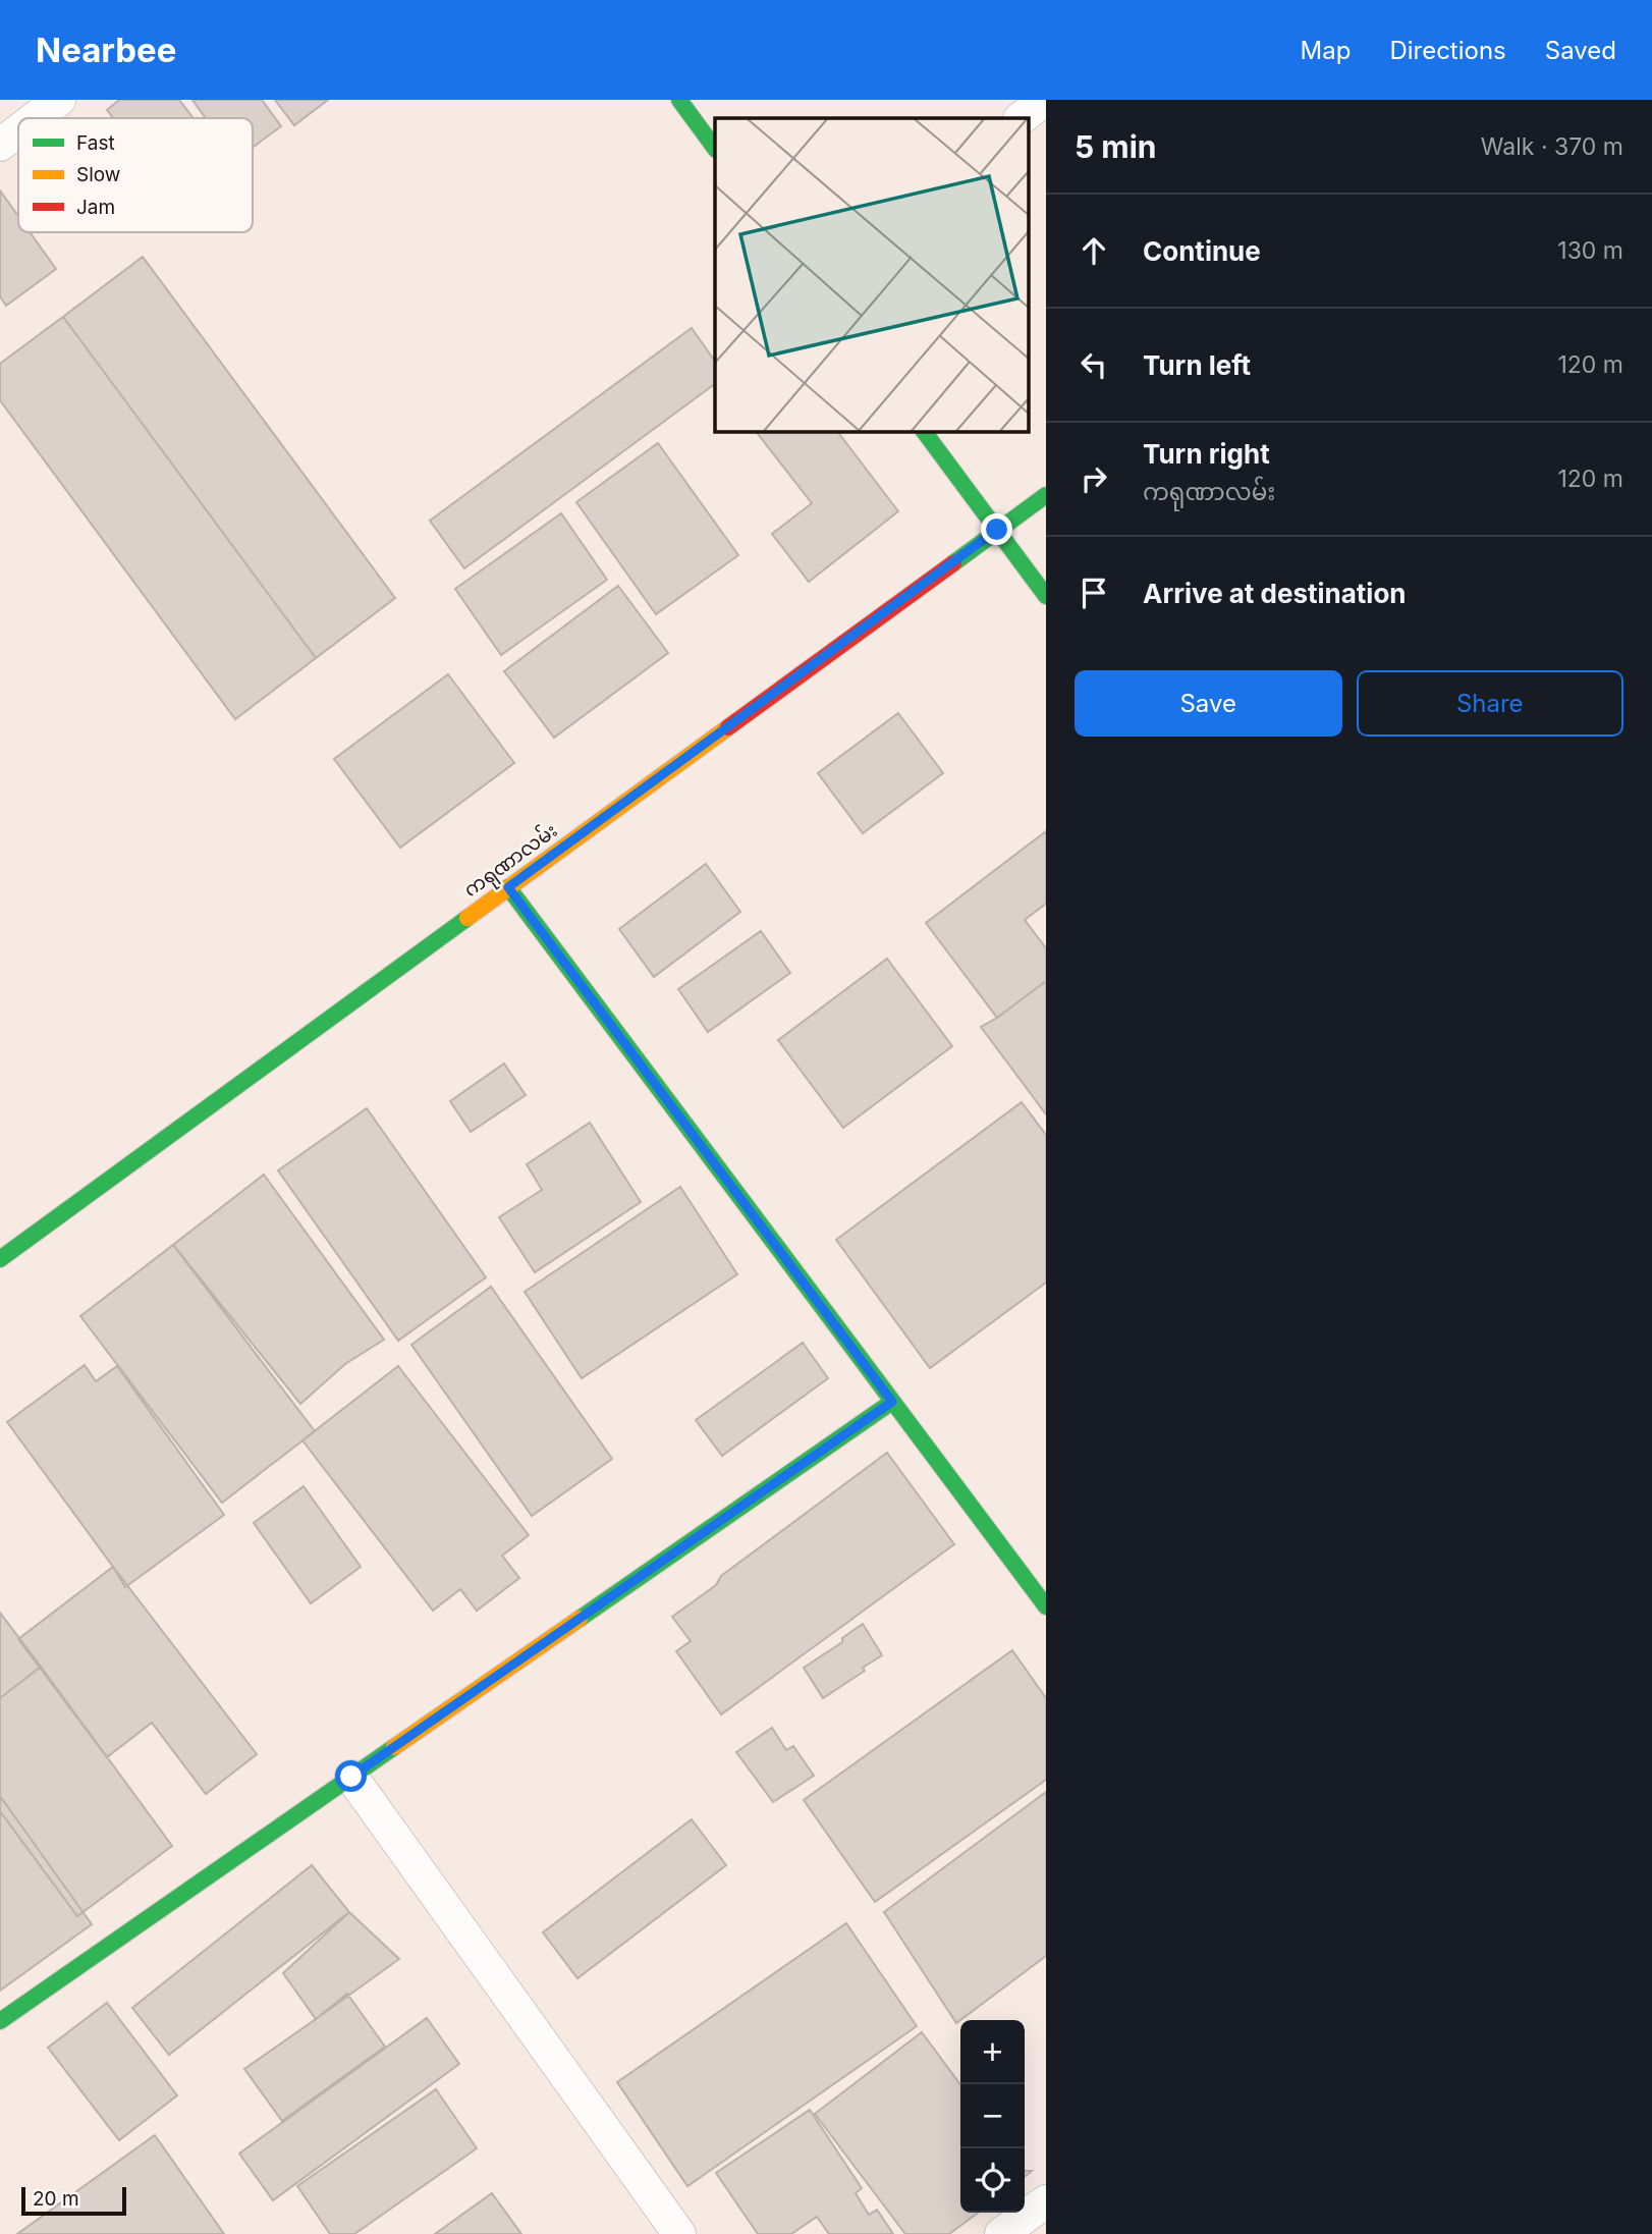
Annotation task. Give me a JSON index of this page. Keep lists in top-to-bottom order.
{
  "streets": {
    "street": ["ကရုဏာလမ်း"]
  },
  "legend": ["Fast", "Slow", "Jam"],
  "scale_bar": "20 m",
  "page": {
    "header": "Nearbee",
    "nav": ["Map", "Directions", "Saved"],
    "heading": ["5 min", "Walk · 370 m"],
    "list": [
      ["Continue", "130 m"],
      ["Turn left", "120 m"],
      ["Turn right", "ကရုဏာလမ်း", "120 m"],
      "Arrive at destination"
    ],
    "buttons": ["Save", "Share"],
    "map_buttons": ["+", "−"],
    "scale": "20 m"
  }
}
